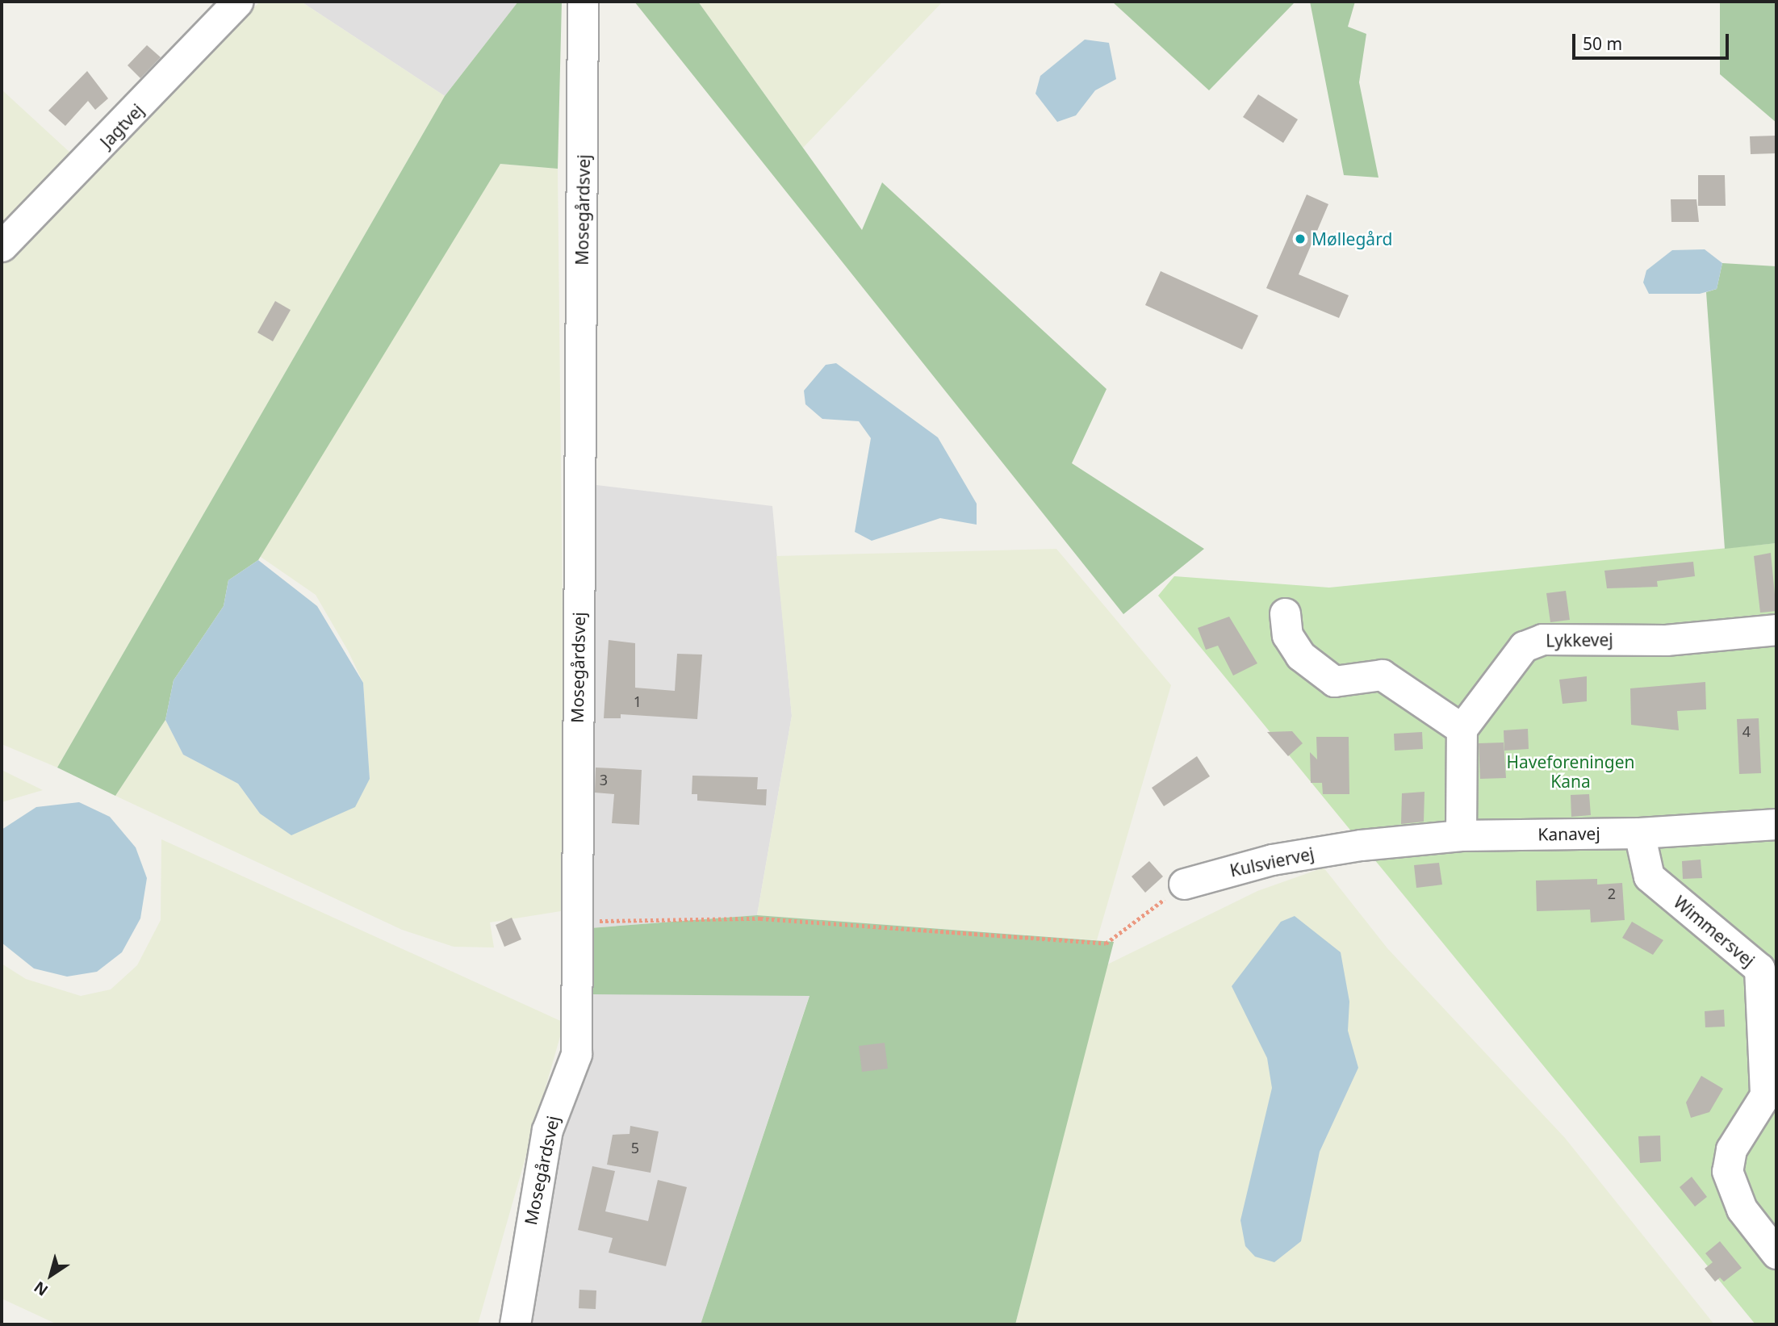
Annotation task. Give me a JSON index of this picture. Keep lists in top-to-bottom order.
{
  "streets": {
    "street": [
      "Jagtvej",
      "Mosegårdsvej",
      "Lykkevej",
      "Kanavej",
      "Kulsviervej",
      "Wimmersvej"
    ]
  },
  "crossings": [
    ["Kanavej", "Kulsviervej"],
    ["Kanavej", "Wimmersvej"]
  ],
  "parks": ["Haveforeningen Kana"],
  "places": ["Møllegård"],
  "house_numbers": [
    "1",
    "4",
    "3",
    "2",
    "5"
  ],
  "scale_bar": "50 m",
  "north": "bottom left"
}
